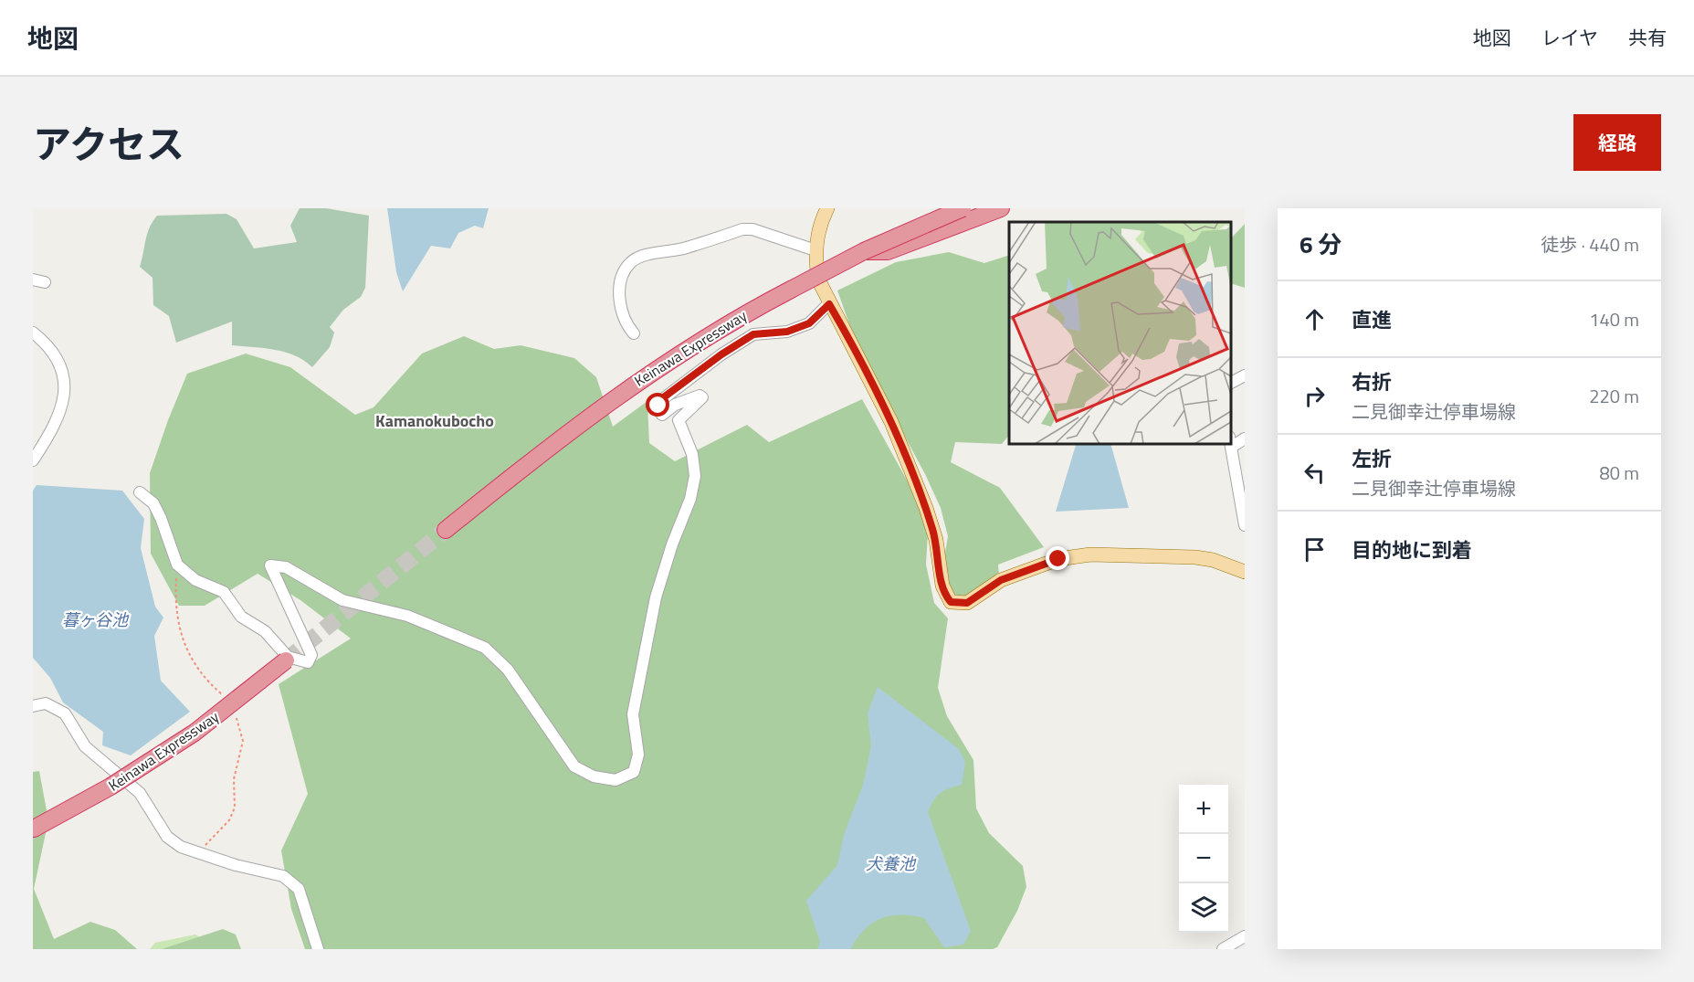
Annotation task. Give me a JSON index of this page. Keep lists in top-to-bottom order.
{
  "streets": {
    "highway": ["Keinawa Expressway"]
  },
  "districts": ["Kamanokubocho"],
  "water": ["暮ヶ谷池", "犬養池"],
  "page": {
    "header": "地図",
    "nav": ["地図", "レイヤ", "共有"],
    "title": "アクセス",
    "buttons": "経路",
    "heading": ["6 分", "徒歩 · 440 m"],
    "list": [
      ["直進", "140 m"],
      ["右折", "二見御幸辻停車場線", "220 m"],
      ["左折", "二見御幸辻停車場線", "80 m"],
      "目的地に到着"
    ],
    "map_buttons": ["+", "−"]
  }
}
